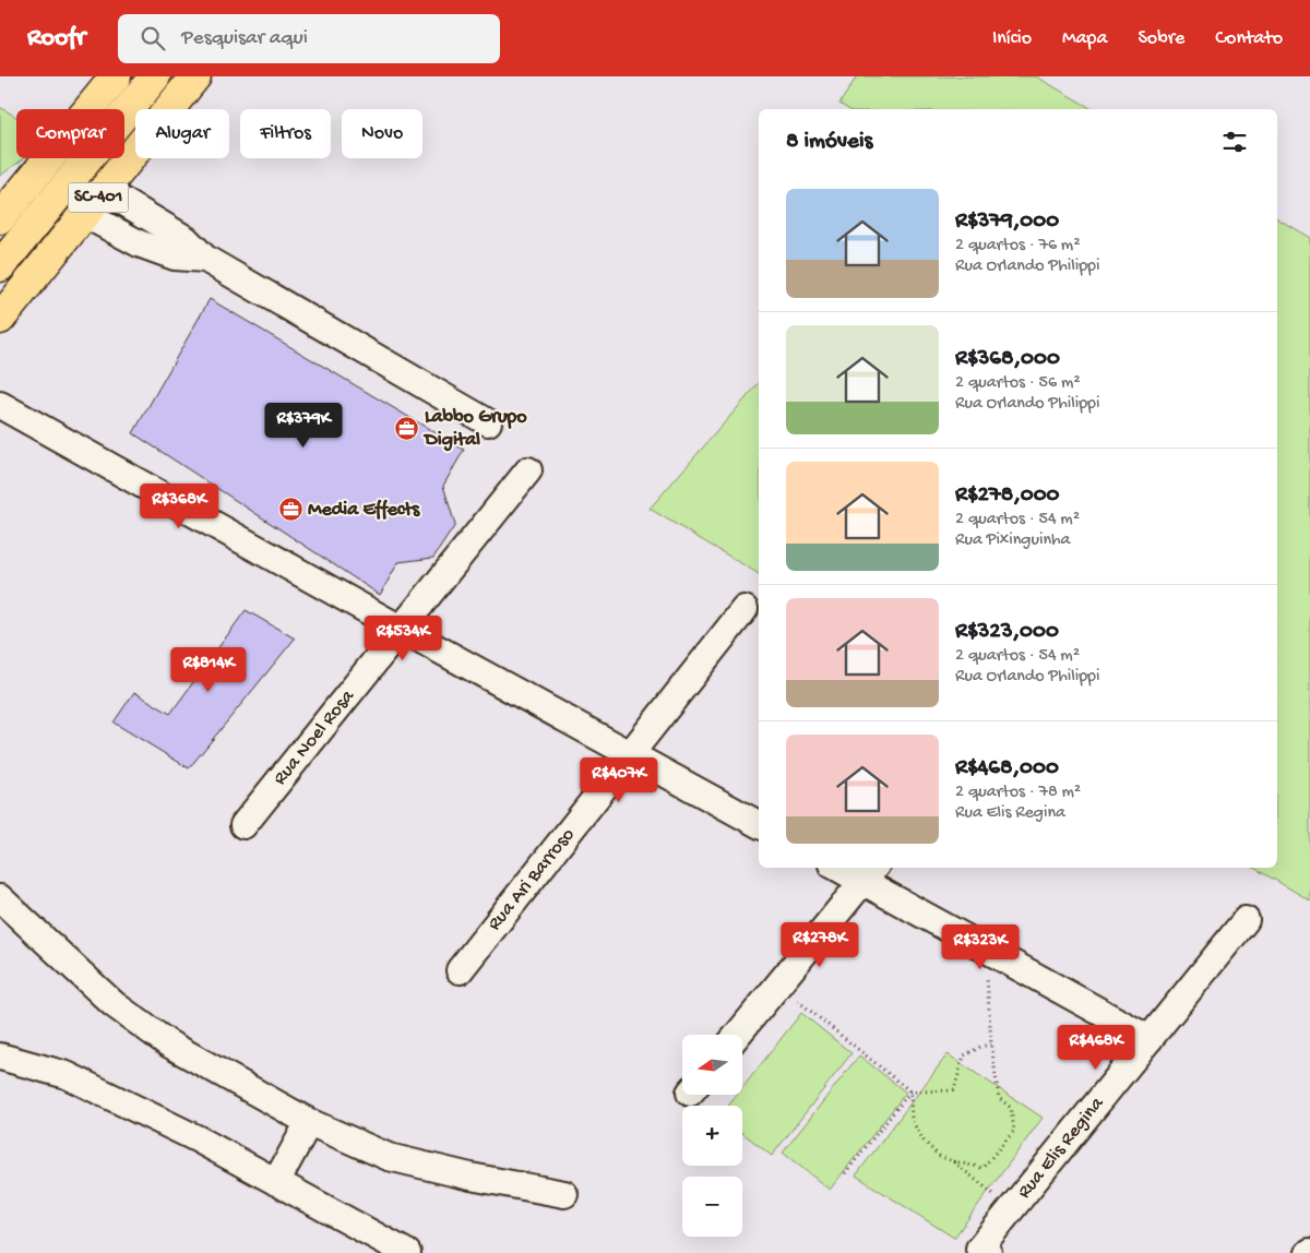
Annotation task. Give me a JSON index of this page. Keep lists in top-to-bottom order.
{
  "streets": {
    "main road": ["SC-401"],
    "street": ["Rua Noel Rosa", "Rua Ari Barroso", "Rua Elis Regina"]
  },
  "places": {
    "office": ["Labbo Grupo Digital", "Media Effects"]
  },
  "north": "left",
  "page": {
    "header": "Roofr",
    "search": "Pesquisar aqui",
    "nav": [
      "Início",
      "Mapa",
      "Sobre",
      "Contato"
    ],
    "chip": [
      "Comprar",
      "Alugar",
      "Filtros",
      "Novo"
    ],
    "heading": "8 imóveis",
    "list": [
      {
        "name": "R$379,000",
        "note": "2 quartos · 76 m² · Rua Orlando Philippi"
      },
      {
        "name": "R$368,000",
        "note": "2 quartos · 56 m² · Rua Orlando Philippi"
      },
      {
        "name": "R$278,000",
        "note": "2 quartos · 54 m² · Rua Pixinguinha"
      },
      {
        "name": "R$323,000",
        "note": "2 quartos · 54 m² · Rua Orlando Philippi"
      },
      {
        "name": "R$468,000",
        "note": "2 quartos · 78 m² · Rua Elis Regina"
      }
    ],
    "price": [
      "R$379K",
      "R$368K",
      "R$534K",
      "R$814K",
      "R$407K",
      "R$278K",
      "R$323K",
      "R$468K"
    ],
    "map_buttons": ["+", "−"]
  }
}
